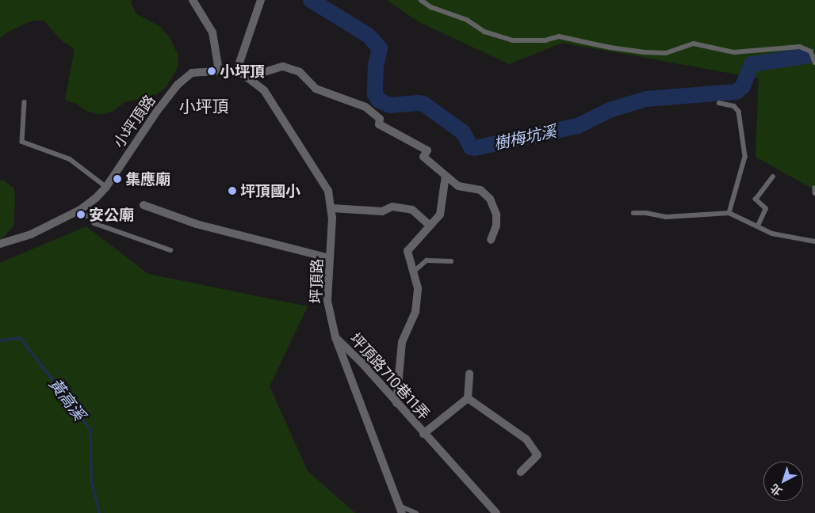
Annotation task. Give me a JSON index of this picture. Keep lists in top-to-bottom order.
{
  "streets": {
    "street": ["小坪頂路", "坪頂路", "坪頂路710巷11弄"]
  },
  "crossings": [
    ["小坪頂路", "坪頂路"],
    ["坪頂路", "坪頂路710巷11弄"]
  ],
  "districts": ["小坪頂"],
  "water": ["樹梅坑溪", "黃高溪"],
  "places": [
    "小坪頂",
    "集應廟",
    "坪頂國小",
    "安公廟"
  ],
  "north": "bottom left"
}
